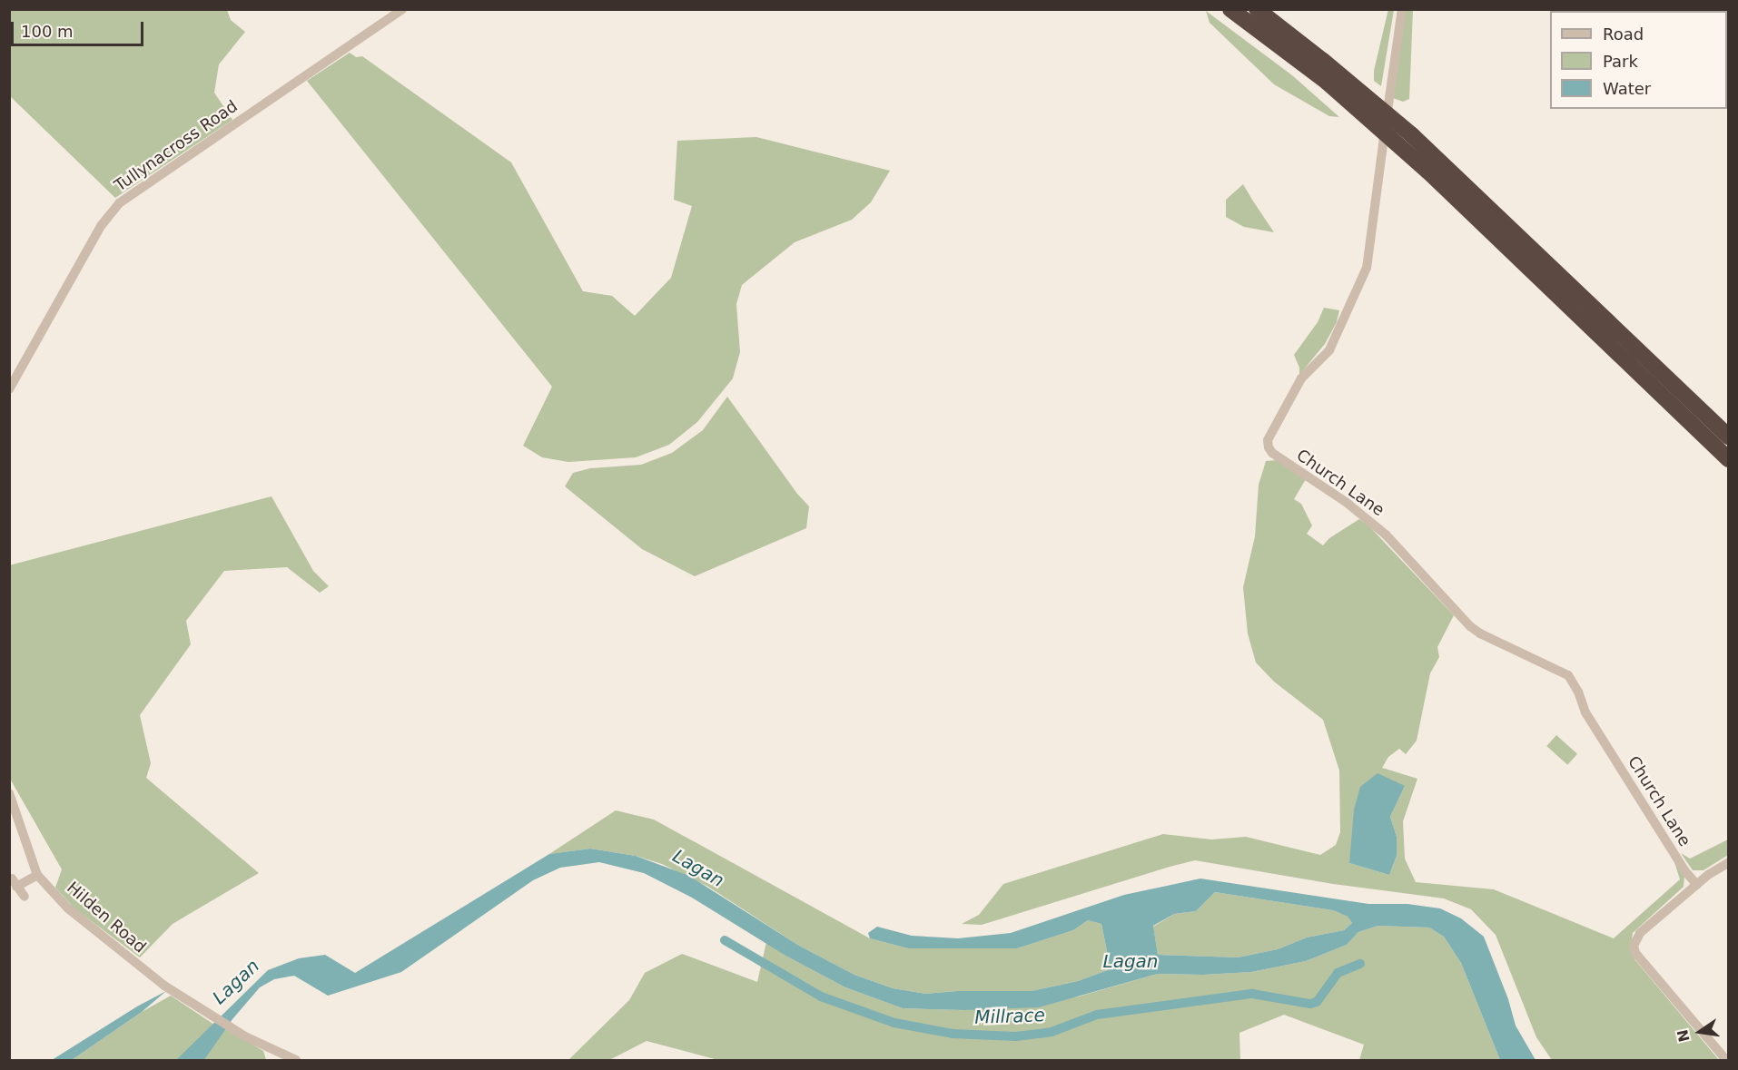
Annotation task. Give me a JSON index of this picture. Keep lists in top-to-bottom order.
{
  "streets": {
    "street": ["Tullynacross Road", "Church Lane", "Hilden Road"]
  },
  "water": ["Lagan", "Millrace"],
  "legend": ["Road", "Park", "Water"],
  "scale_bar": "100 m",
  "north": "left"
}
